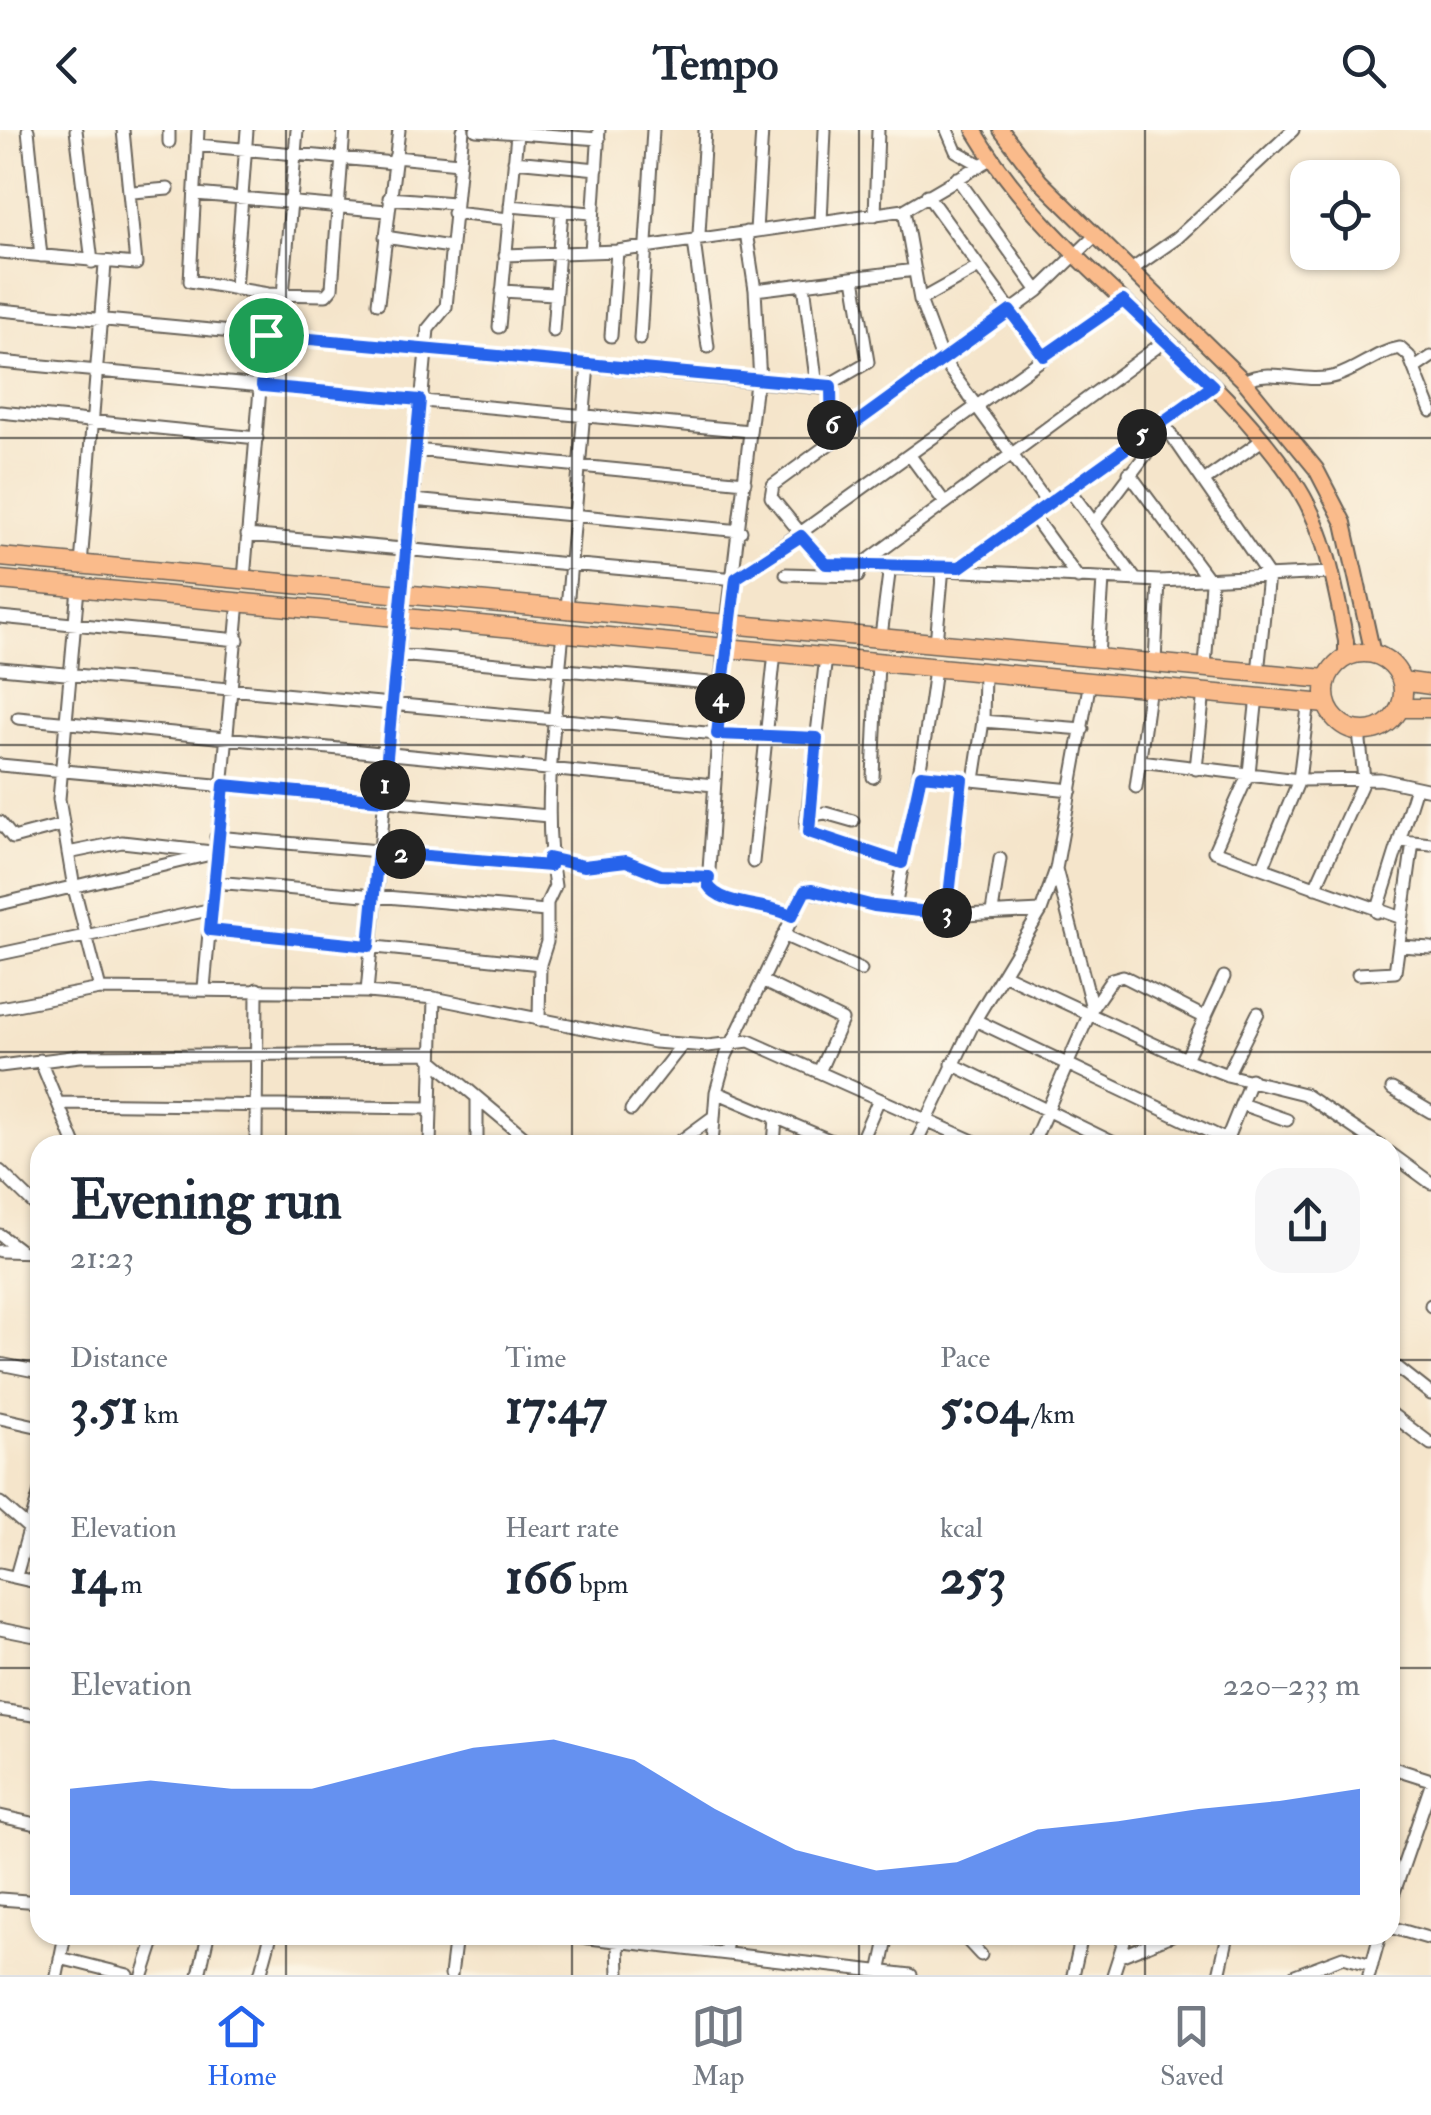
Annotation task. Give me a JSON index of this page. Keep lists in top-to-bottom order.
{
  "page": {
    "header": "Tempo",
    "pins": [
      "6",
      "5",
      "4",
      "1",
      "2",
      "3"
    ],
    "heading": ["Evening run", "21:23"],
    "stats": [
      ["Distance", "3.51 km"],
      ["Time", "17:47"],
      ["Pace", "5:04 /km"],
      ["Elevation", "14 m"],
      ["Heart rate", "166 bpm"],
      ["kcal", "253"]
    ],
    "chart": ["Elevation", "220–233 m"],
    "tabs": ["Home", "Map", "Saved"]
  }
}
